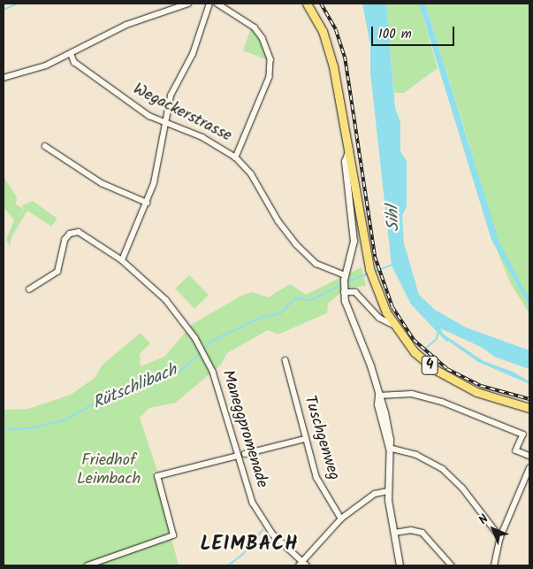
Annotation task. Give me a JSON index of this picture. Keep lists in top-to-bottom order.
{
  "streets": {
    "main road": ["4"],
    "street": ["Wegackerstrasse", "Maneggpromenade", "Tuschgenweg"]
  },
  "districts": ["LEIMBACH"],
  "water": ["Sihl", "Rütschlibach"],
  "parks": ["Friedhof Leimbach"],
  "scale_bar": "100 m",
  "north": "top left"
}
